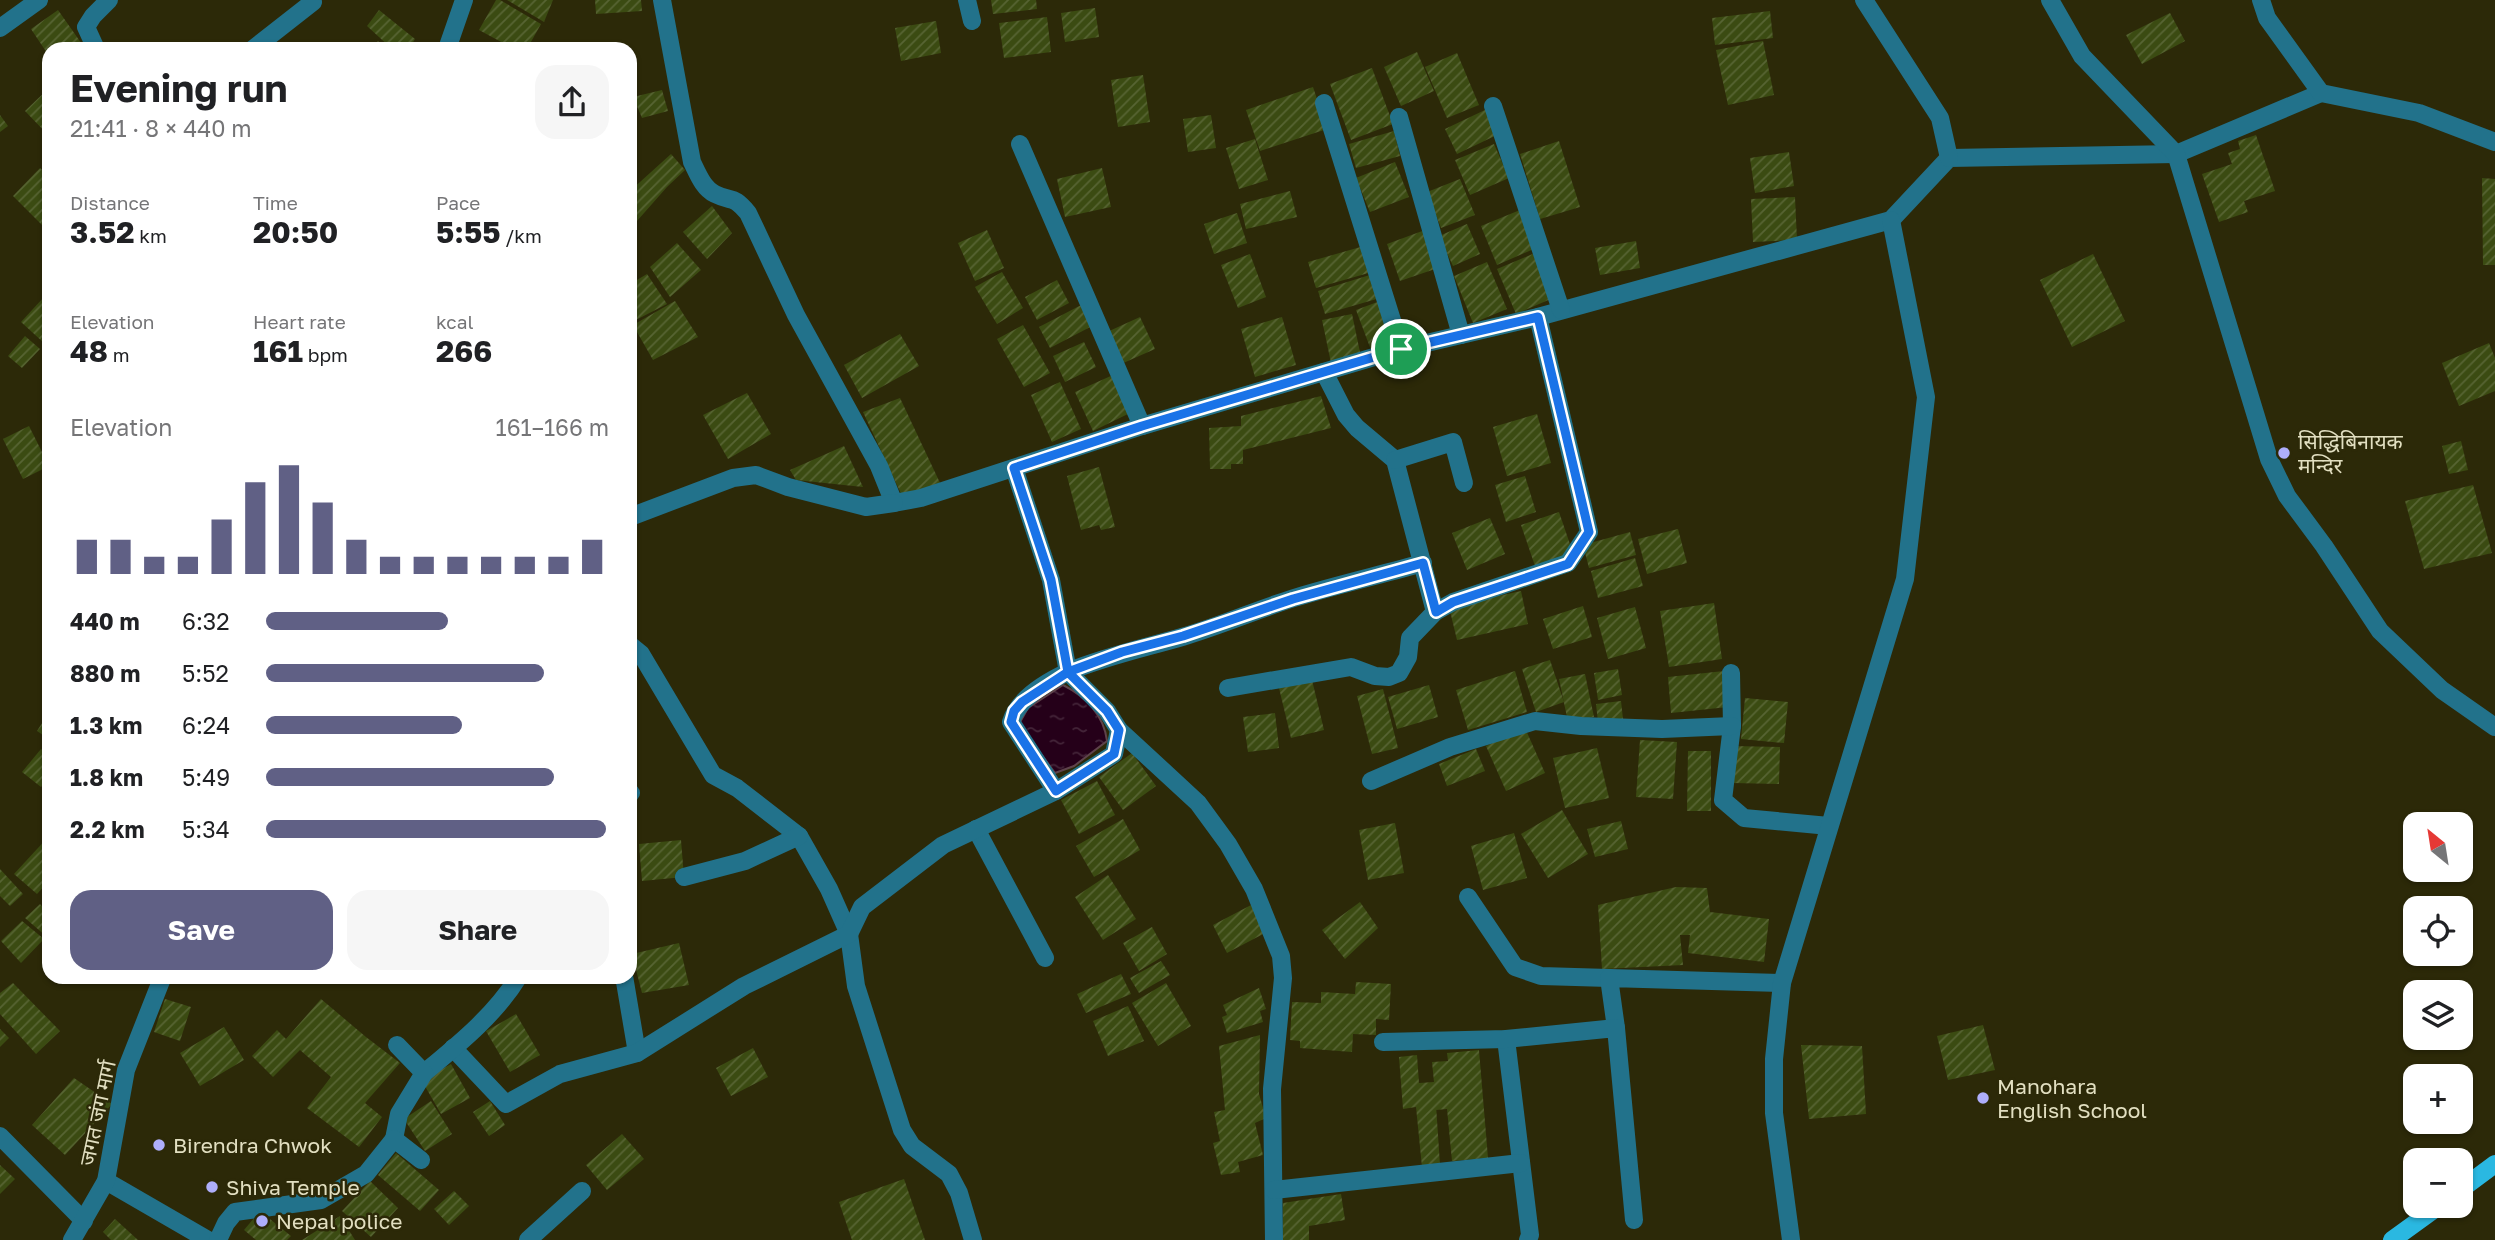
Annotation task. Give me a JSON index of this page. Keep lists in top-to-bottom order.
{
  "streets": {
    "street": ["जगत जंग मार्ग"]
  },
  "places": [
    "सिद्धिबिनायक मन्दिर",
    "Manohara English School",
    "Birendra Chwok",
    "Shiva Temple",
    "Nepal police"
  ],
  "north": "top left",
  "page": {
    "heading": ["Evening run", "21:41 · 8 × 440 m"],
    "stats": [
      ["Distance", "3.52 km"],
      ["Time", "20:50"],
      ["Pace", "5:55 /km"],
      ["Elevation", "48 m"],
      ["Heart rate", "161 bpm"],
      ["kcal", "266"]
    ],
    "chart": ["Elevation", "161–166 m"],
    "list": [
      {
        "name": "440 m",
        "note": "6:32"
      },
      {
        "name": "880 m",
        "note": "5:52"
      },
      {
        "name": "1.3 km",
        "note": "6:24"
      },
      {
        "name": "1.8 km",
        "note": "5:49"
      },
      {
        "name": "2.2 km",
        "note": "5:34"
      }
    ],
    "map_buttons": ["+", "−"],
    "buttons": ["Save", "Share"]
  }
}
